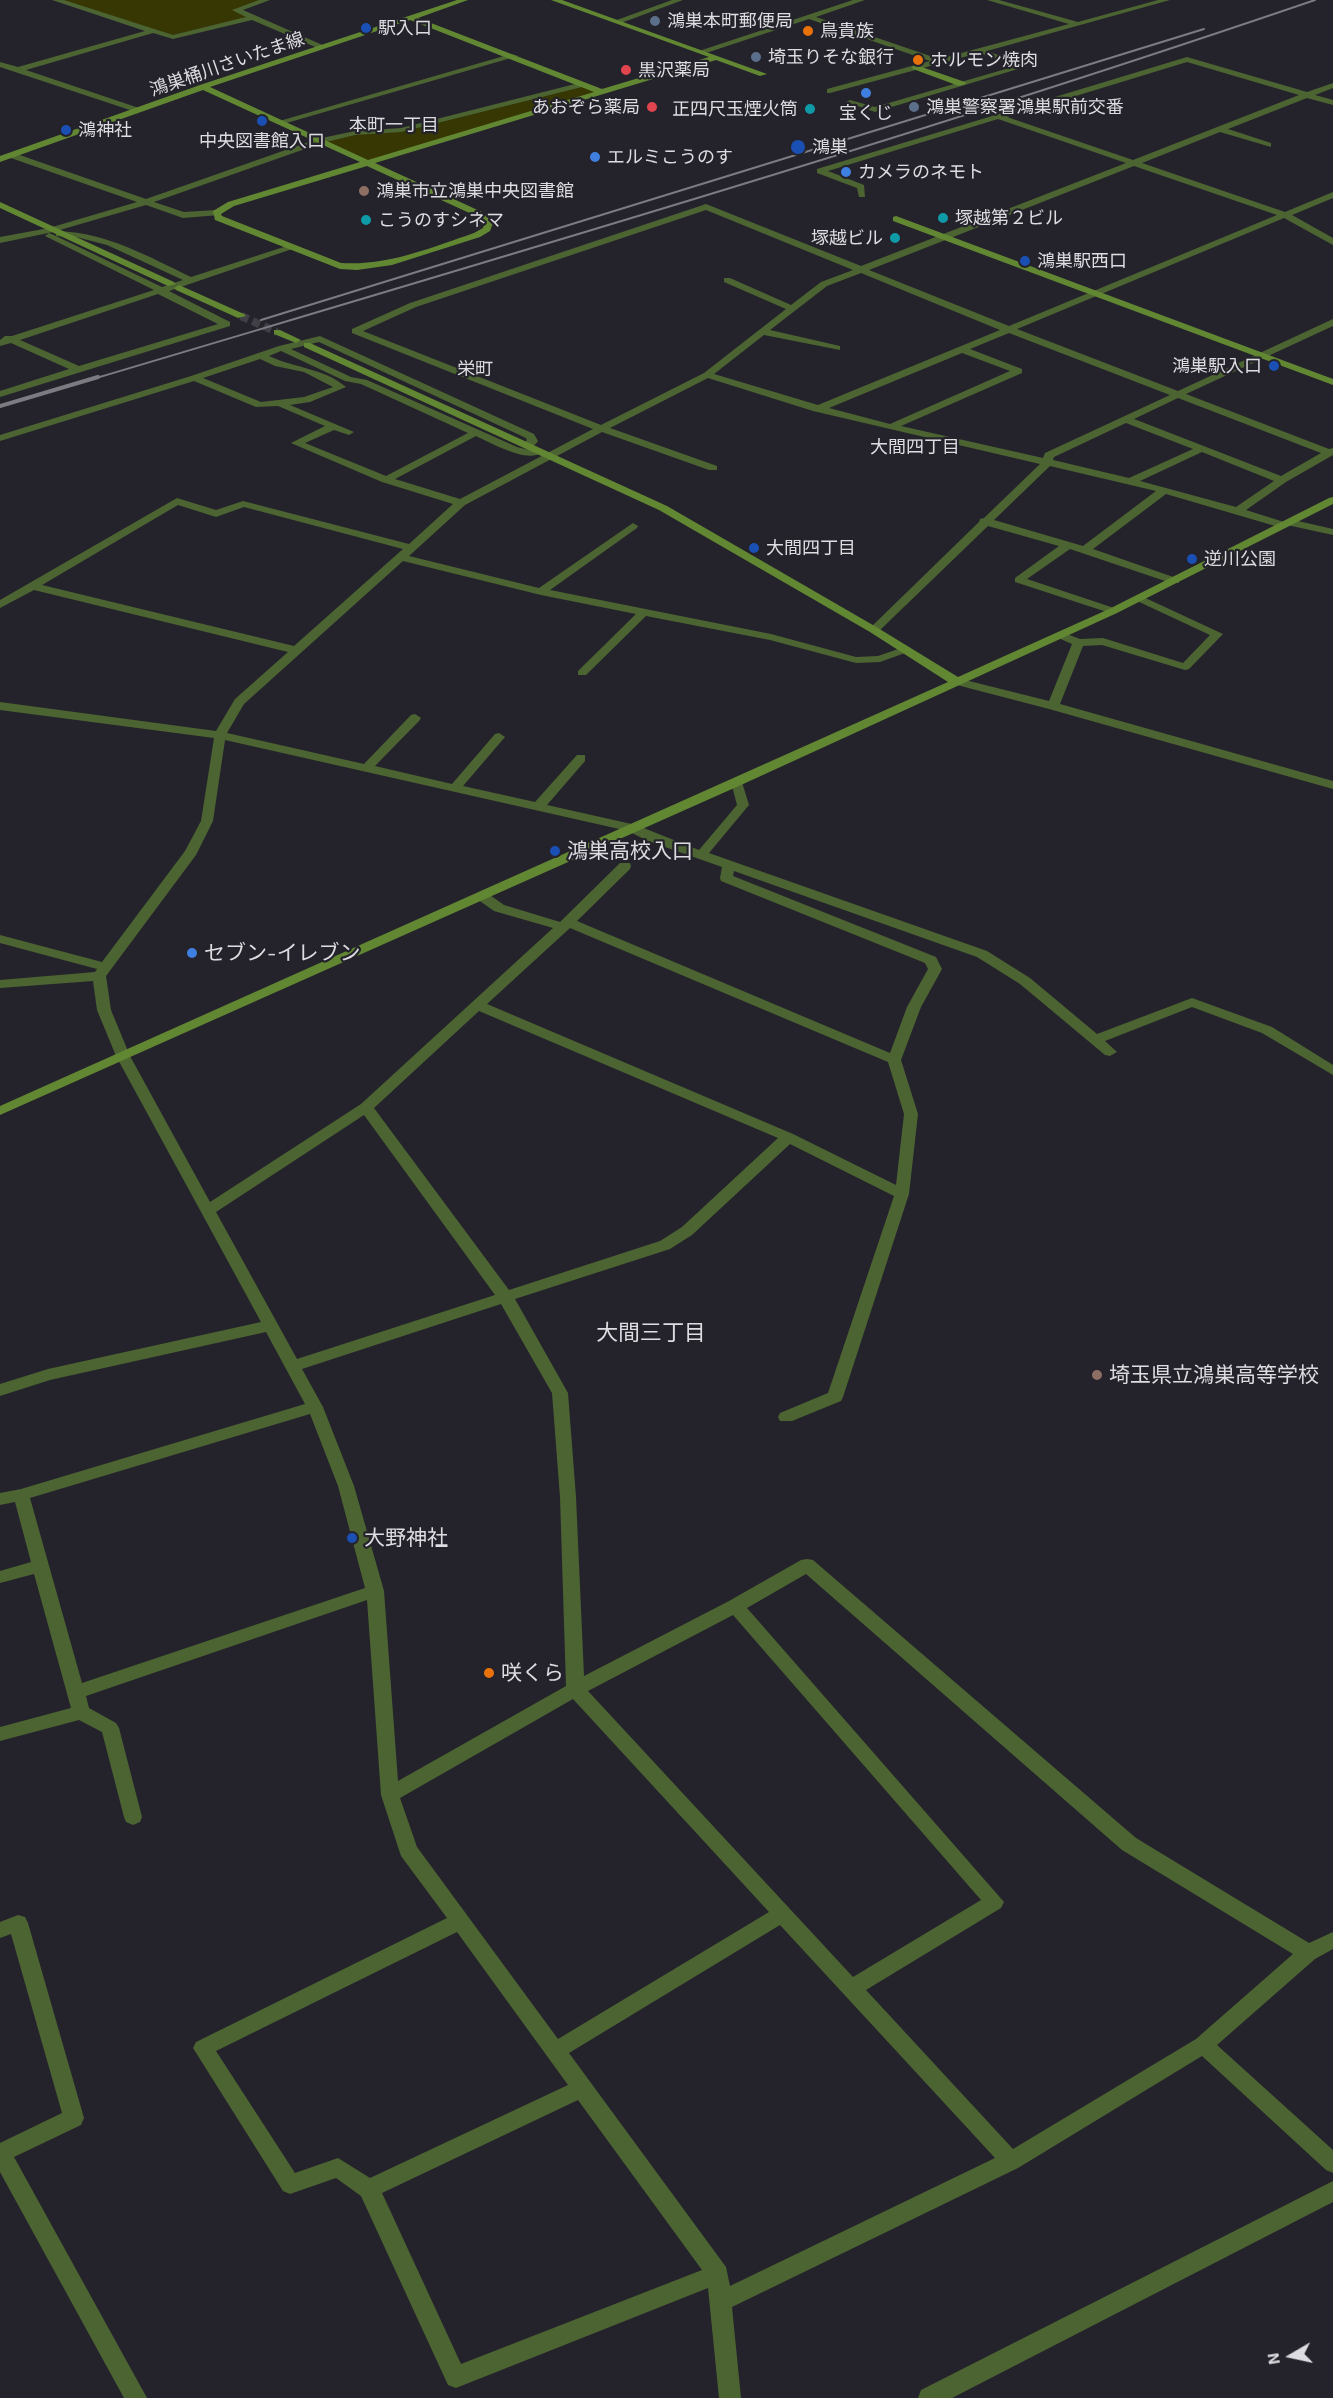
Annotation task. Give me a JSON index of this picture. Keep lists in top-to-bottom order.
{
  "streets": {
    "street": ["鴻巣桶川さいたま線"]
  },
  "districts": [
    "本町一丁目",
    "栄町",
    "大間四丁目",
    "大間三丁目"
  ],
  "places": [
    "鴻巣本町郵便局",
    "駅入口",
    "鳥貴族",
    "埼玉りそな銀行",
    "ホルモン焼肉",
    "黒沢薬局",
    "宝くじ",
    "あおぞら薬局",
    "鴻巣警察署鴻巣駅前交番",
    "正四尺玉煙火筒",
    "中央図書館入口",
    "鴻神社",
    "鴻巣",
    "エルミこうのす",
    "カメラのネモト",
    "鴻巣市立鴻巣中央図書館",
    "塚越第２ビル",
    "こうのすシネマ",
    "塚越ビル",
    "鴻巣駅西口",
    "鴻巣駅入口",
    "大間四丁目",
    "逆川公園",
    "鴻巣高校入口",
    "セブン-イレブン",
    "埼玉県立鴻巣高等学校",
    "大野神社",
    "咲くら"
  ],
  "north": "left"
}
